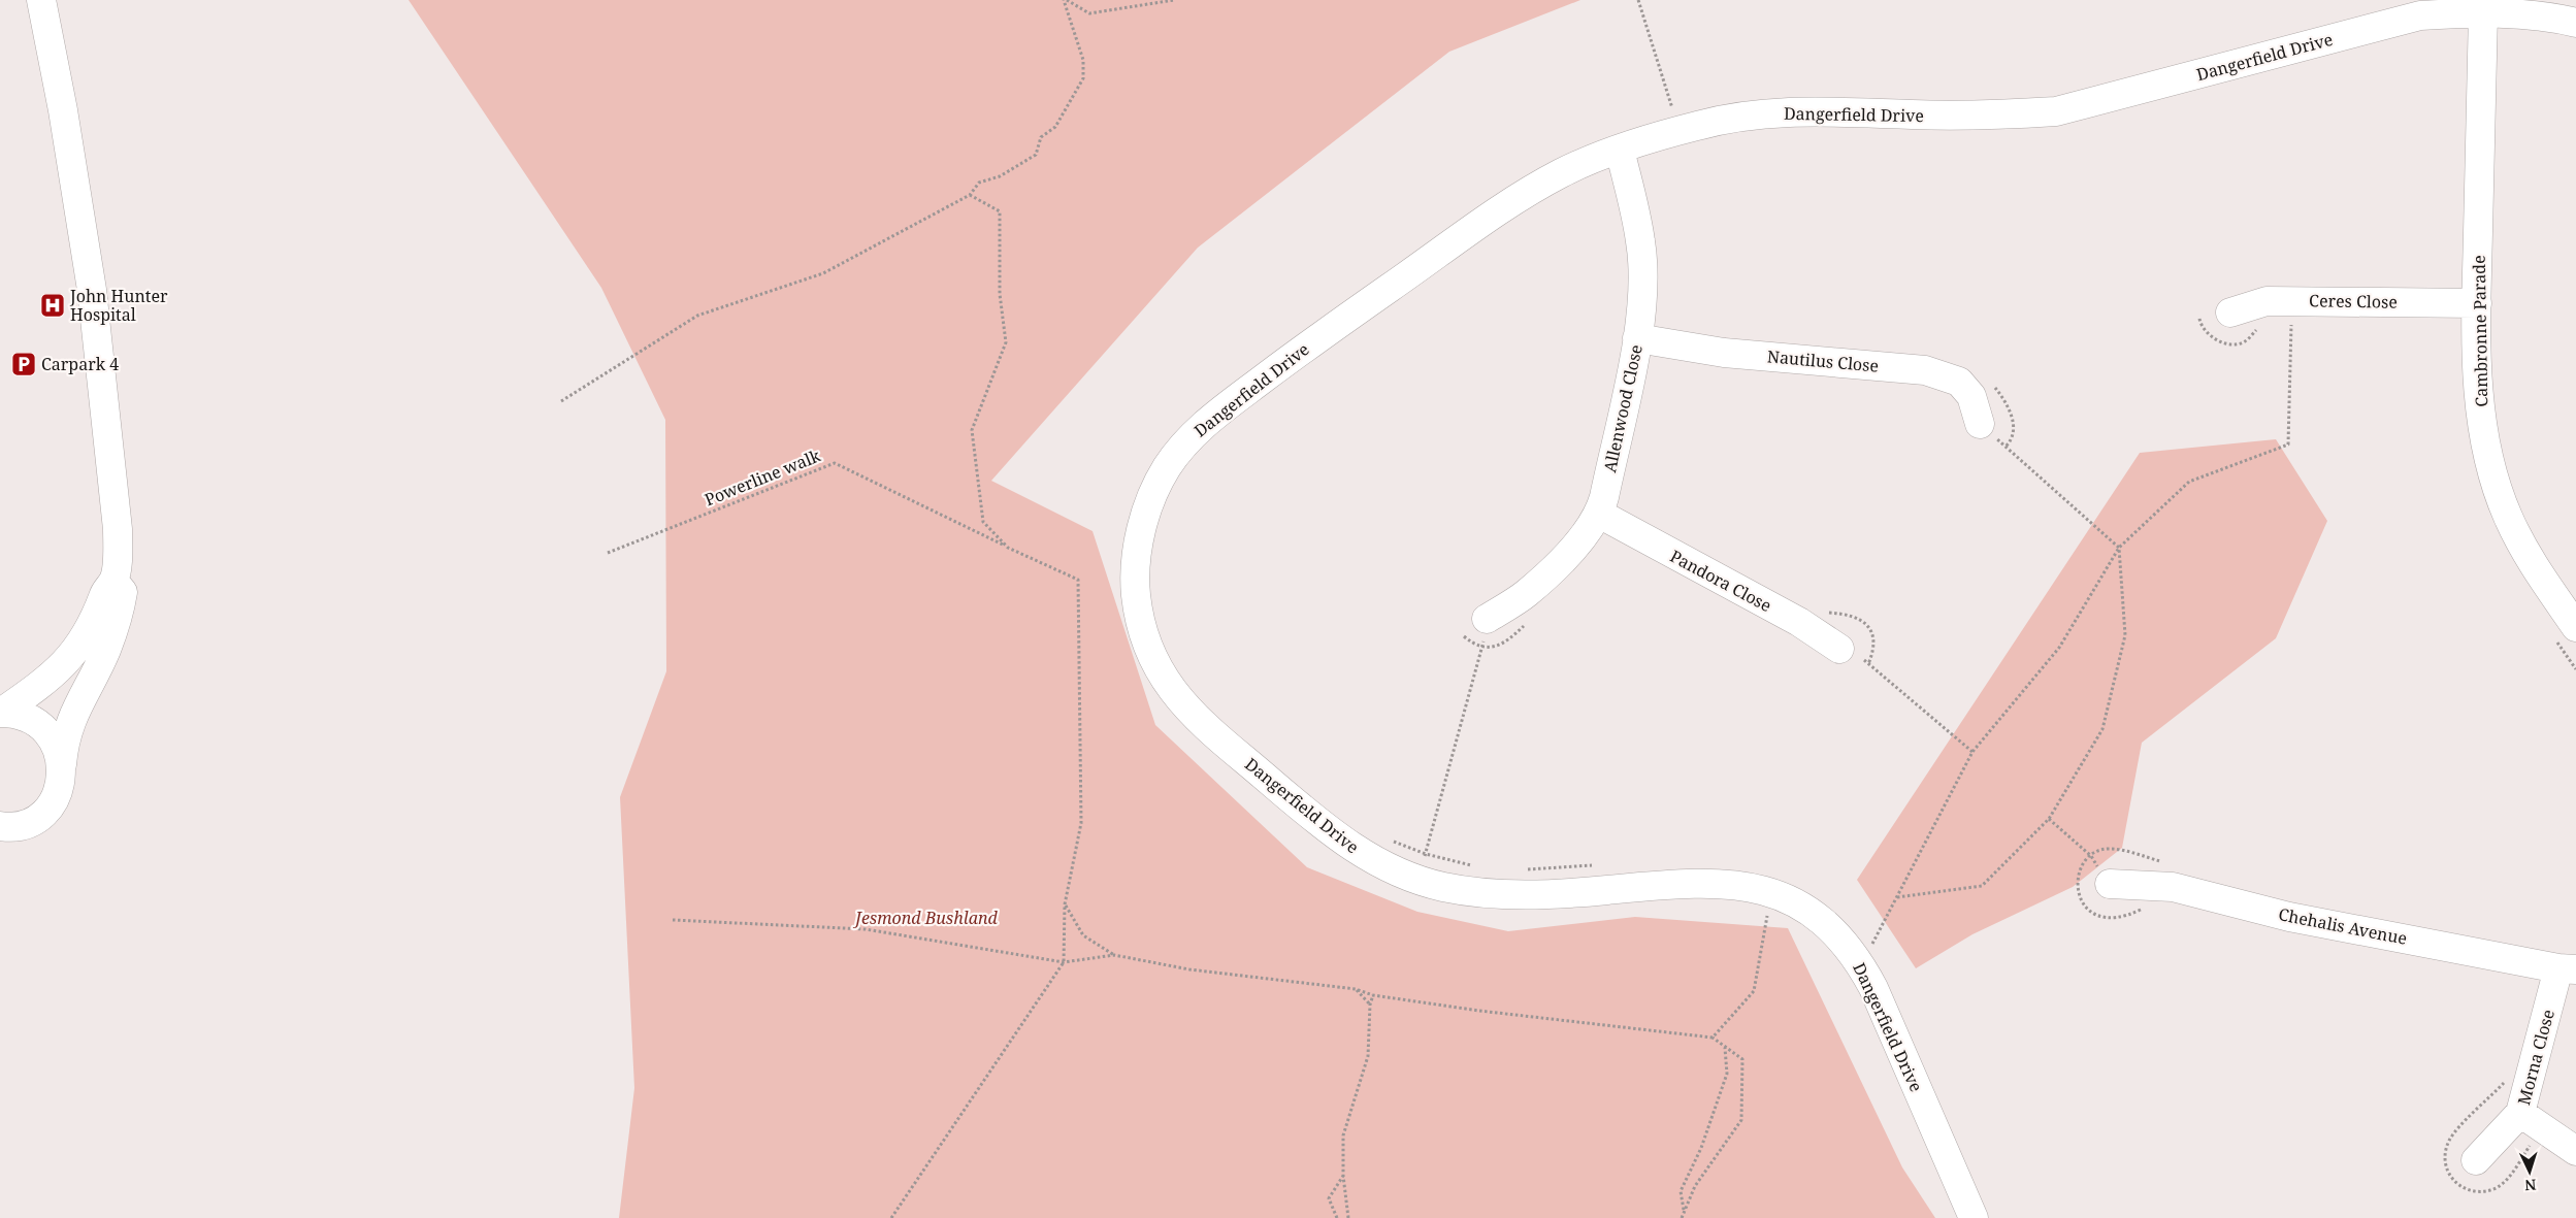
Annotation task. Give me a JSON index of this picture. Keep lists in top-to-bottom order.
{
  "streets": {
    "street": [
      "Dangerfield Drive",
      "Ceres Close",
      "Cambronne Parade",
      "Nautilus Close",
      "Allenwood Close",
      "Pandora Close",
      "Chehalis Avenue",
      "Morna Close"
    ],
    "path": ["Powerline walk"]
  },
  "crossings": [
    ["Dangerfield Drive", "Cambronne Parade"],
    ["Dangerfield Drive", "Allenwood Close"],
    ["Ceres Close", "Cambronne Parade"],
    ["Nautilus Close", "Allenwood Close"],
    ["Allenwood Close", "Pandora Close"],
    ["Chehalis Avenue", "Morna Close"]
  ],
  "parks": ["Jesmond Bushland"],
  "places": {
    "hospital": ["John Hunter Hospital"],
    "parking": ["Carpark 4"]
  },
  "north": "bottom"
}
